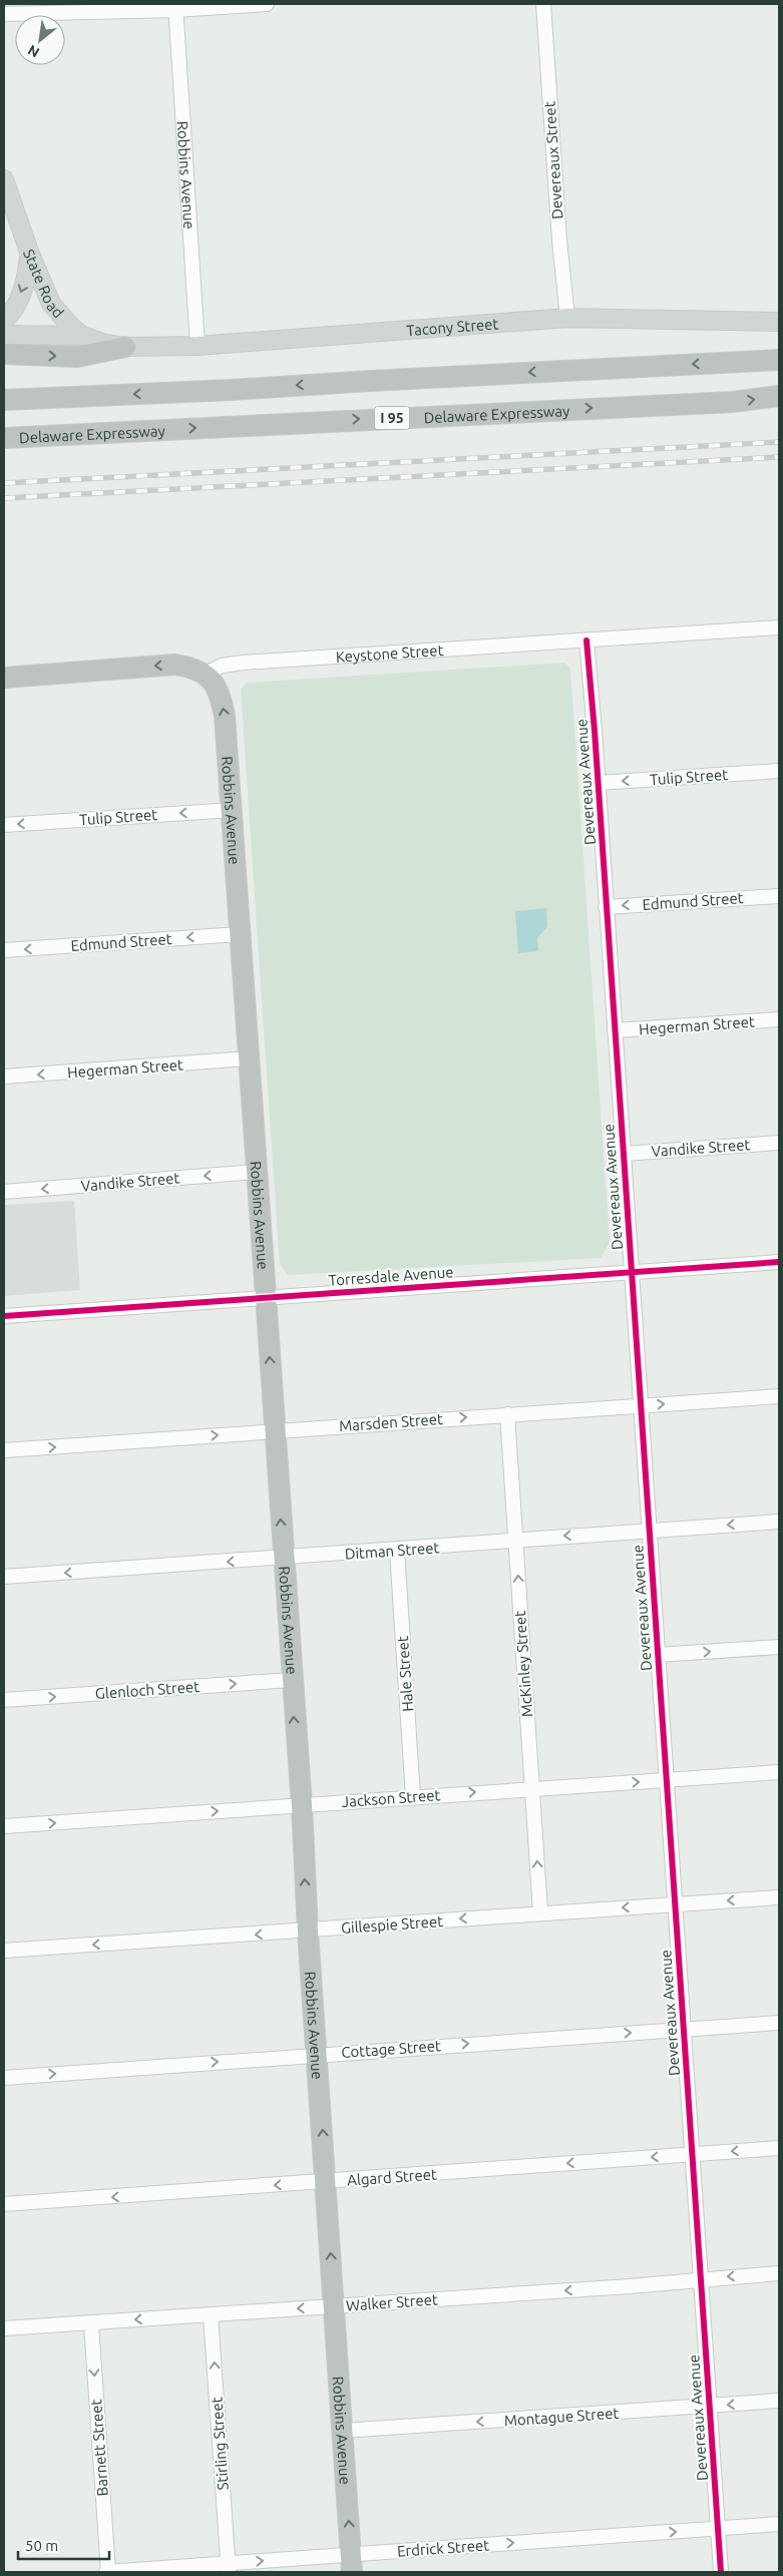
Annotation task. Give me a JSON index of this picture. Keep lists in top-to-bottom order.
{
  "streets": {
    "highway": ["Robbins Avenue", "Delaware Expressway", "I 95"],
    "main road": ["State Road", "Tacony Street"],
    "street": [
      "Devereaux Street",
      "Keystone Street",
      "Tulip Street",
      "Devereaux Avenue",
      "Edmund Street",
      "Hegerman Street",
      "Vandike Street",
      "Torresdale Avenue",
      "Marsden Street",
      "Ditman Street",
      "McKinley Street",
      "Hale Street",
      "Glenloch Street",
      "Jackson Street",
      "Gillespie Street",
      "Cottage Street",
      "Algard Street",
      "Walker Street",
      "Montague Street",
      "Stirling Street",
      "Barnett Street",
      "Erdrick Street"
    ]
  },
  "crossings": [
    ["Devereaux Street", "Tacony Street"],
    ["Robbins Avenue", "Tacony Street"],
    ["Robbins Avenue", "Keystone Street"],
    ["Robbins Avenue", "Tulip Street"],
    ["Robbins Avenue", "Edmund Street"],
    ["Robbins Avenue", "Hegerman Street"],
    ["Robbins Avenue", "Vandike Street"],
    ["Robbins Avenue", "Torresdale Avenue"],
    ["Robbins Avenue", "Marsden Street"],
    ["Robbins Avenue", "Ditman Street"],
    ["Robbins Avenue", "Glenloch Street"],
    ["Robbins Avenue", "Jackson Street"],
    ["Robbins Avenue", "Gillespie Street"],
    ["Robbins Avenue", "Cottage Street"],
    ["Robbins Avenue", "Algard Street"],
    ["Robbins Avenue", "Walker Street"],
    ["Robbins Avenue", "Montague Street"],
    ["Robbins Avenue", "Erdrick Street"],
    ["State Road", "Tacony Street"],
    ["Keystone Street", "Devereaux Avenue"],
    ["Tulip Street", "Devereaux Avenue"],
    ["Devereaux Avenue", "Edmund Street"],
    ["Devereaux Avenue", "Hegerman Street"],
    ["Devereaux Avenue", "Vandike Street"],
    ["Devereaux Avenue", "Torresdale Avenue"],
    ["Devereaux Avenue", "Marsden Street"],
    ["Devereaux Avenue", "Ditman Street"],
    ["Devereaux Avenue", "Jackson Street"],
    ["Devereaux Avenue", "Gillespie Street"],
    ["Devereaux Avenue", "Cottage Street"],
    ["Devereaux Avenue", "Algard Street"],
    ["Devereaux Avenue", "Walker Street"],
    ["Devereaux Avenue", "Montague Street"],
    ["Devereaux Avenue", "Erdrick Street"],
    ["Marsden Street", "McKinley Street"],
    ["Ditman Street", "McKinley Street"],
    ["Ditman Street", "Hale Street"],
    ["McKinley Street", "Jackson Street"],
    ["McKinley Street", "Gillespie Street"],
    ["Hale Street", "Jackson Street"],
    ["Walker Street", "Stirling Street"],
    ["Walker Street", "Barnett Street"],
    ["Stirling Street", "Erdrick Street"],
    ["Barnett Street", "Erdrick Street"]
  ],
  "one_way": [
    "Robbins Avenue",
    "Tulip Street",
    "Edmund Street",
    "Hegerman Street",
    "Vandike Street",
    "Marsden Street",
    "Ditman Street",
    "McKinley Street",
    "Glenloch Street",
    "Jackson Street",
    "Gillespie Street",
    "Cottage Street",
    "Algard Street",
    "Walker Street",
    "Montague Street",
    "Stirling Street",
    "Barnett Street",
    "Erdrick Street"
  ],
  "scale_bar": "50 m",
  "north": "bottom left"
}
